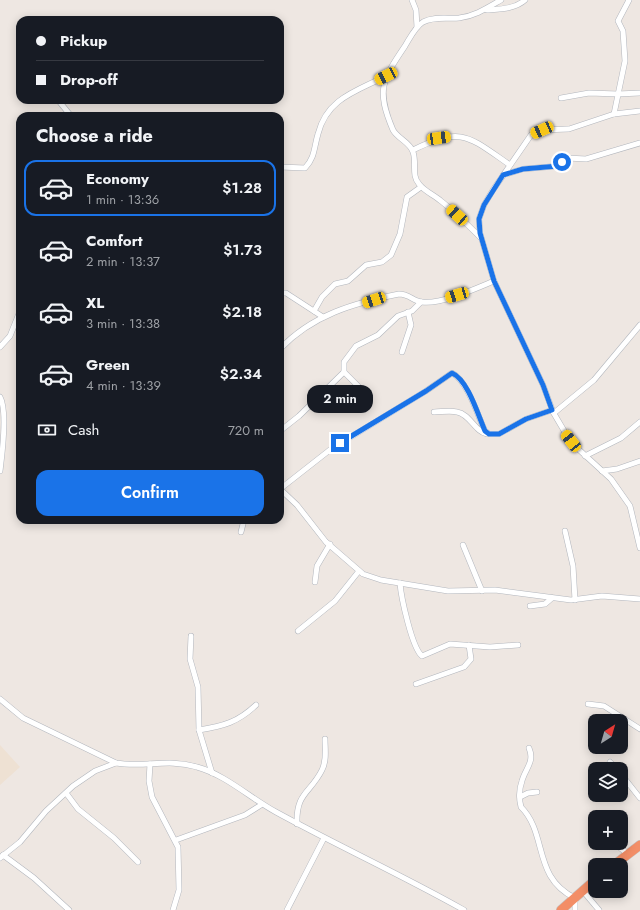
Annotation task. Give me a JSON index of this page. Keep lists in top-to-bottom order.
{
  "north": "top right",
  "page": {
    "banner": ["Pickup", "Drop-off"],
    "heading": "Choose a ride",
    "list": [
      {
        "name": "Economy",
        "note": "1 min · 13:36",
        "value": "$1.28"
      },
      {
        "name": "Comfort",
        "note": "2 min · 13:37",
        "value": "$1.73"
      },
      {
        "name": "XL",
        "note": "3 min · 13:38",
        "value": "$2.18"
      },
      {
        "name": "Green",
        "note": "4 min · 13:39",
        "value": "$2.34"
      }
    ],
    "bubble": "2 min",
    "pay": ["Cash", "720 m"],
    "buttons": "Confirm",
    "map_buttons": ["+", "−"]
  }
}
